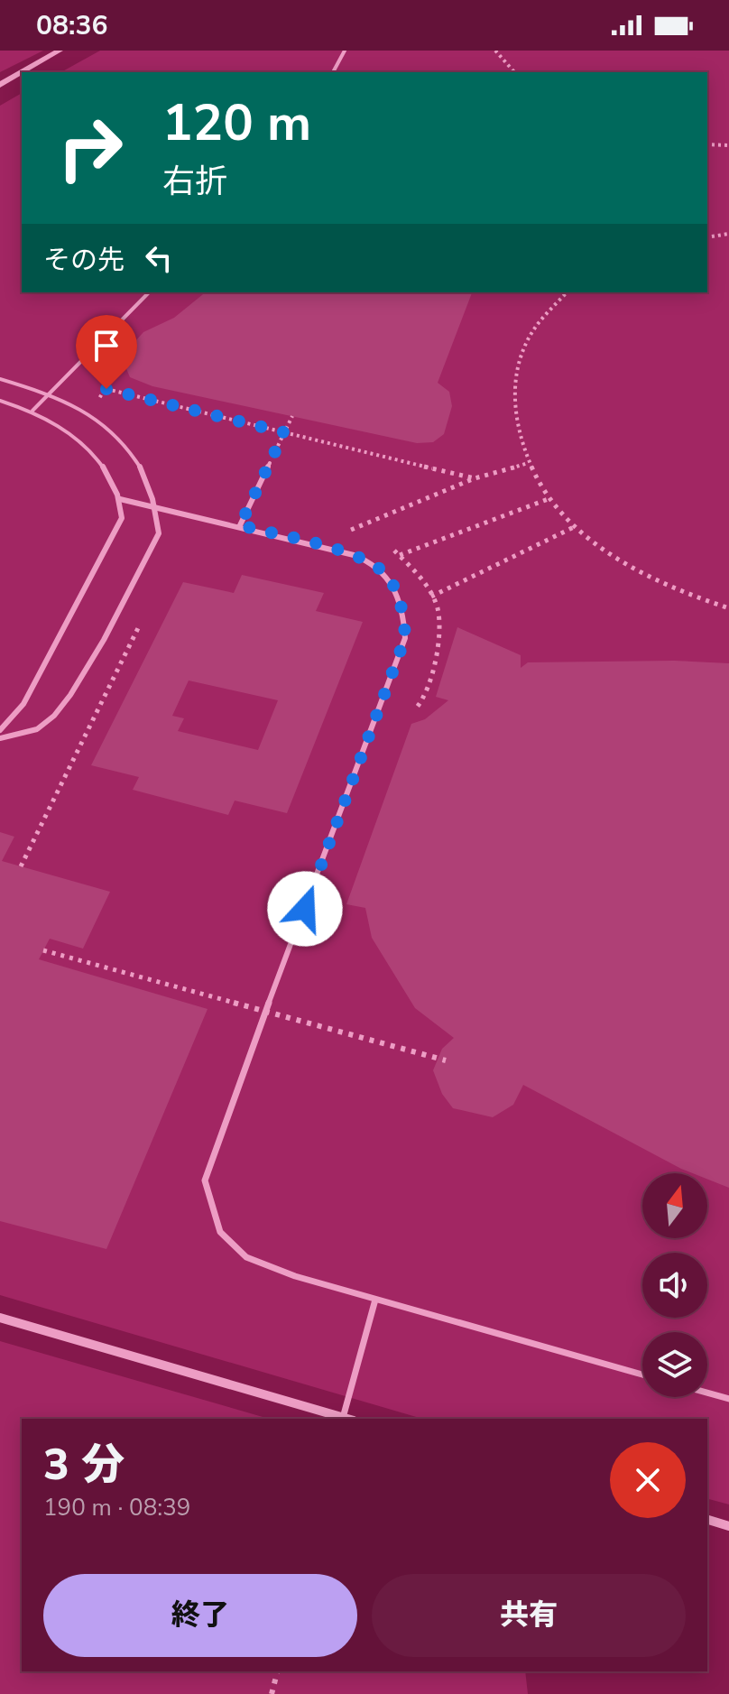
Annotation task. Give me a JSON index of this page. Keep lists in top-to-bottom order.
{
  "north": "top",
  "page": {
    "status": "08:36",
    "turn": ["120 m", "右折"],
    "then": "その先",
    "heading": ["3 分", "190 m · 08:39"],
    "buttons": ["終了", "共有"]
  }
}
